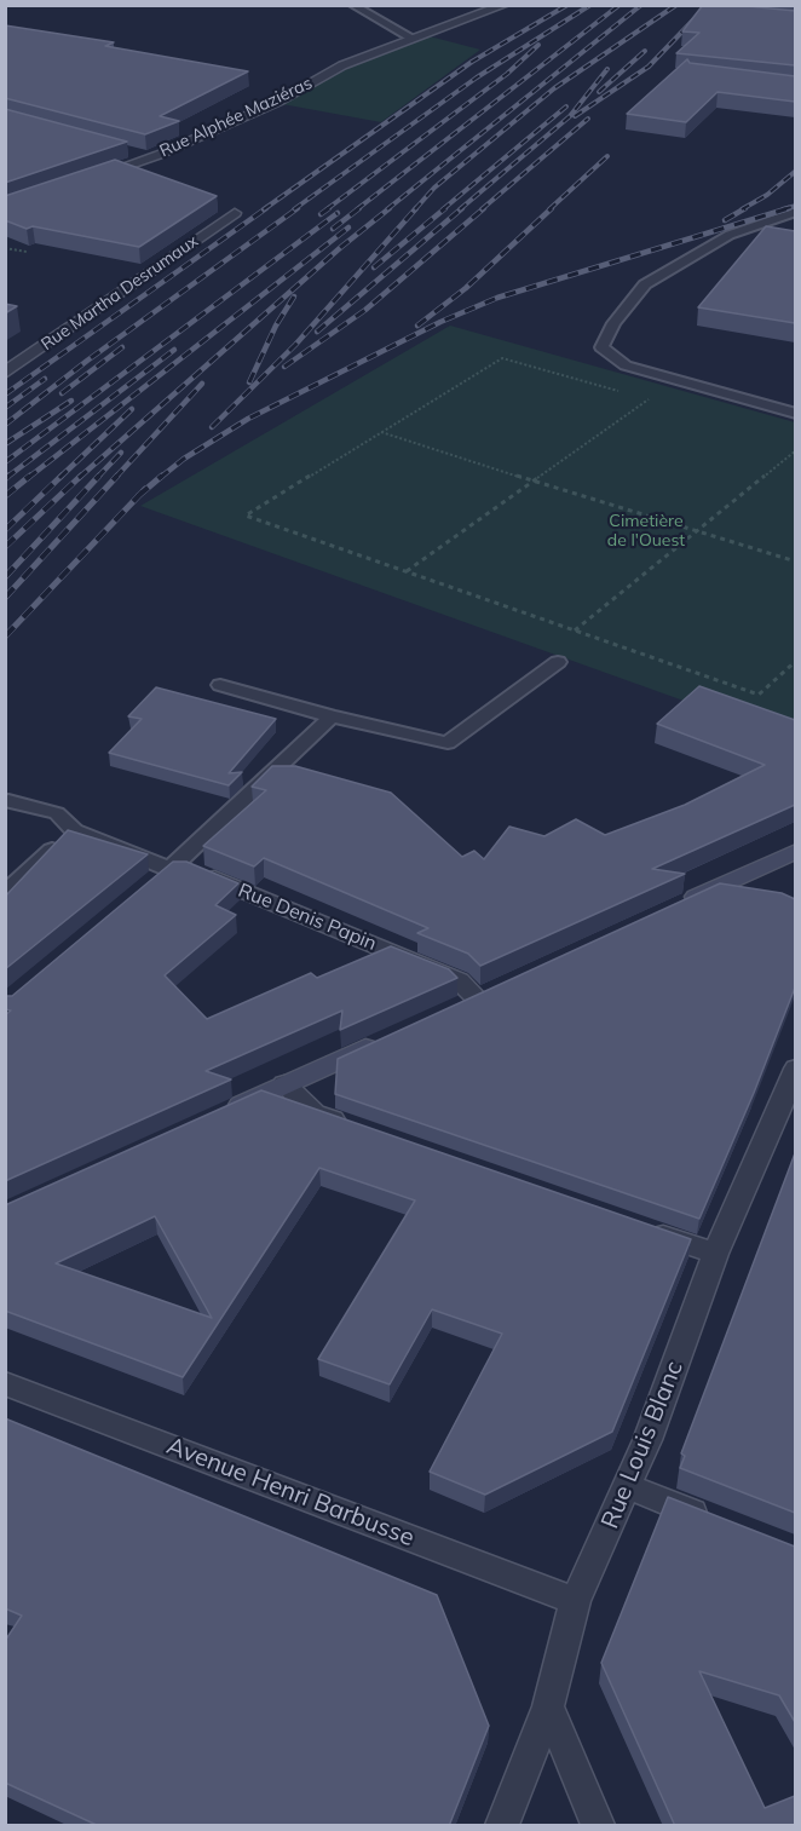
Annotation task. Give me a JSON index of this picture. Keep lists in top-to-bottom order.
{
  "streets": {
    "street": [
      "Rue Alphée Maziéras",
      "Rue Martha Desrumaux",
      "Rue Denis Papin",
      "Rue Louis Blanc",
      "Avenue Henri Barbusse"
    ]
  },
  "crossings": [
    ["Rue Louis Blanc", "Avenue Henri Barbusse"]
  ],
  "parks": ["Cimetière de l'Ouest"]
}
